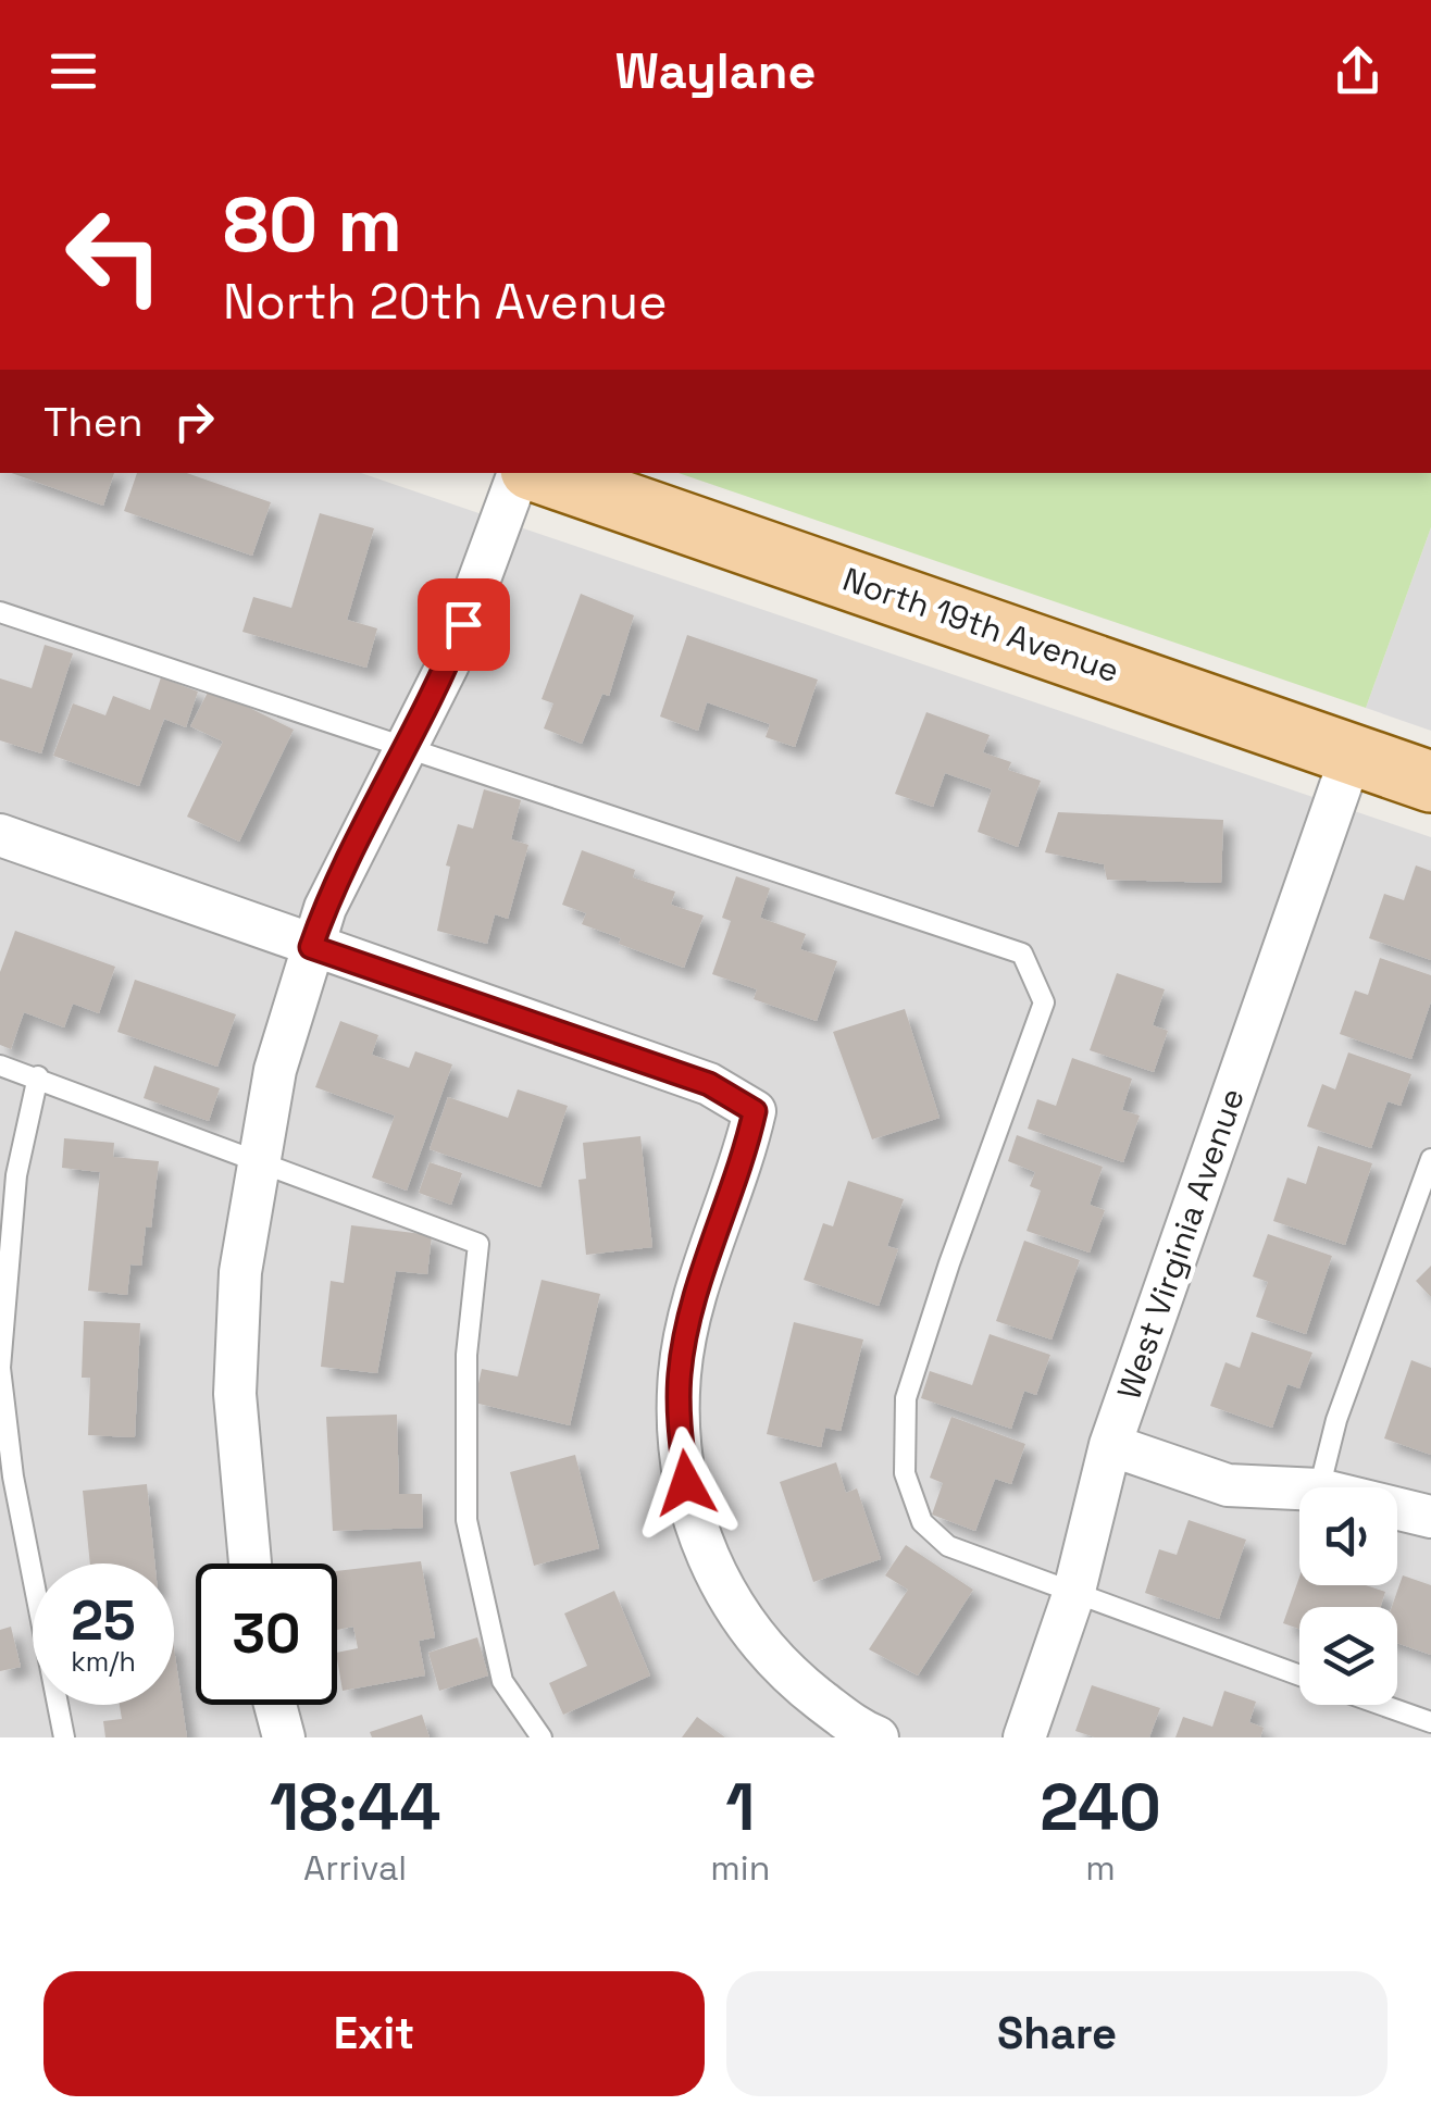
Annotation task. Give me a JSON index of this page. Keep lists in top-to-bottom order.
{
  "streets": {
    "main road": ["North 19th Avenue"],
    "street": ["West Virginia Avenue"]
  },
  "crossings": [
    ["North 19th Avenue", "West Virginia Avenue"]
  ],
  "page": {
    "header": "Waylane",
    "turn": ["80 m", "North 20th Avenue"],
    "then": "Then",
    "speed": "25 km/h",
    "limit": "30",
    "eta": [
      "18:44",
      "Arrival",
      "1",
      "min",
      "240",
      "m"
    ],
    "buttons": ["Exit", "Share"]
  }
}
